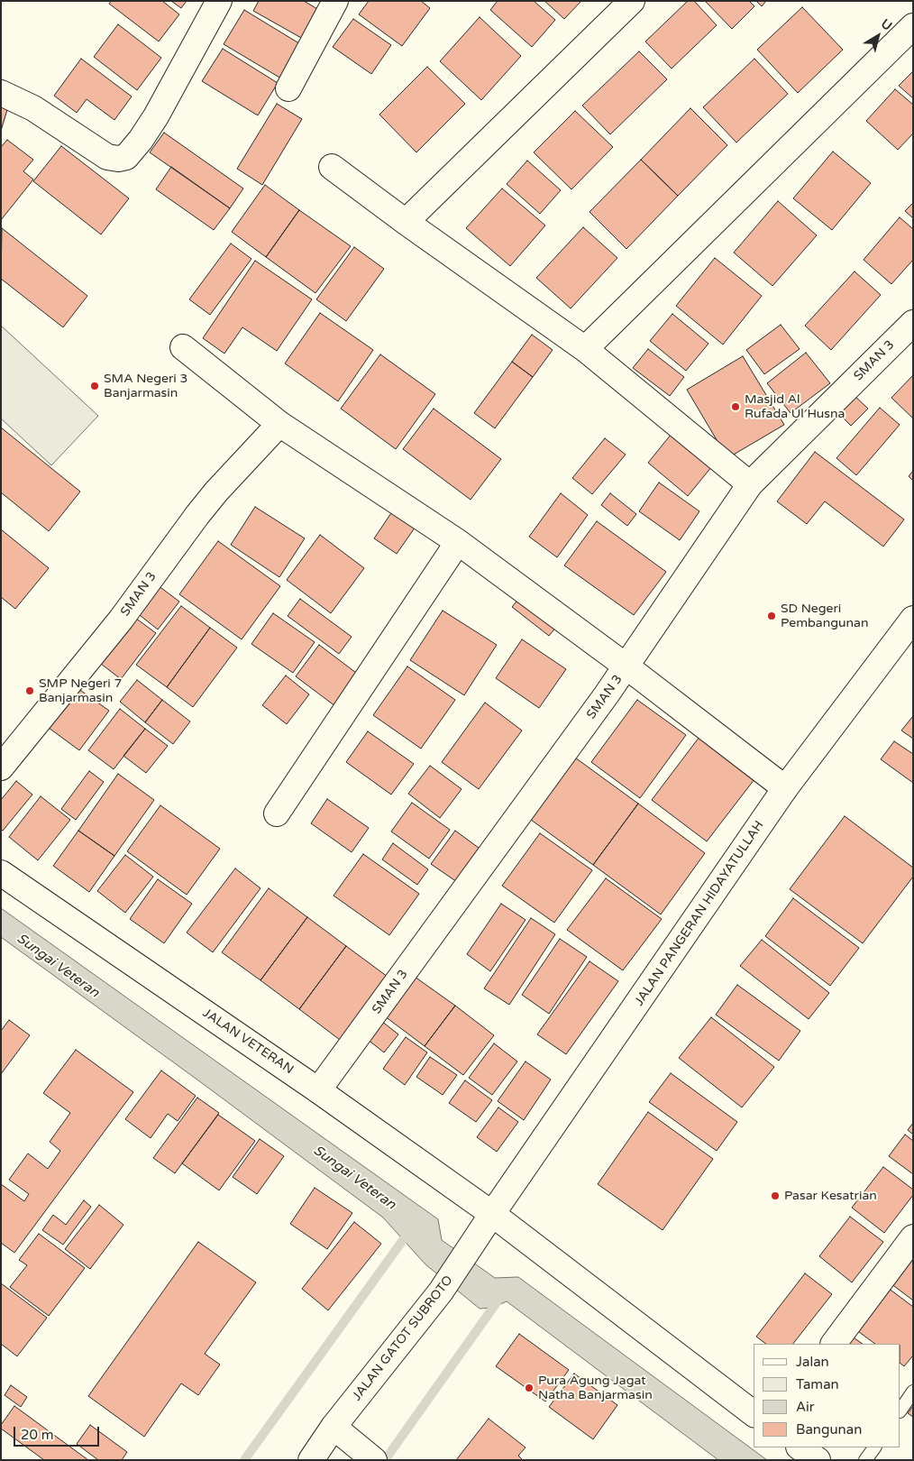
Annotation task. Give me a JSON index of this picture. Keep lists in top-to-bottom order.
{
  "streets": {
    "street": [
      "SMAN 3",
      "JALAN PANGERAN HIDAYATULLAH",
      "JALAN VETERAN",
      "JALAN GATOT SUBROTO"
    ]
  },
  "crossings": [
    ["SMAN 3", "JALAN VETERAN"],
    ["JALAN PANGERAN HIDAYATULLAH", "JALAN VETERAN"],
    ["JALAN PANGERAN HIDAYATULLAH", "JALAN GATOT SUBROTO"],
    ["JALAN VETERAN", "JALAN GATOT SUBROTO"]
  ],
  "water": ["Sungai Veteran"],
  "places": [
    "SMA Negeri 3 Banjarmasin",
    "Masjid Al Rufada Ul Husna",
    "SD Negeri Pembangunan",
    "SMP Negeri 7 Banjarmasin",
    "Pasar Kesatrian",
    "Pura Agung Jagat Natha Banjarmasin"
  ],
  "legend": [
    "Jalan",
    "Taman",
    "Air",
    "Bangunan"
  ],
  "scale_bar": "20 m",
  "north": "top right"
}
